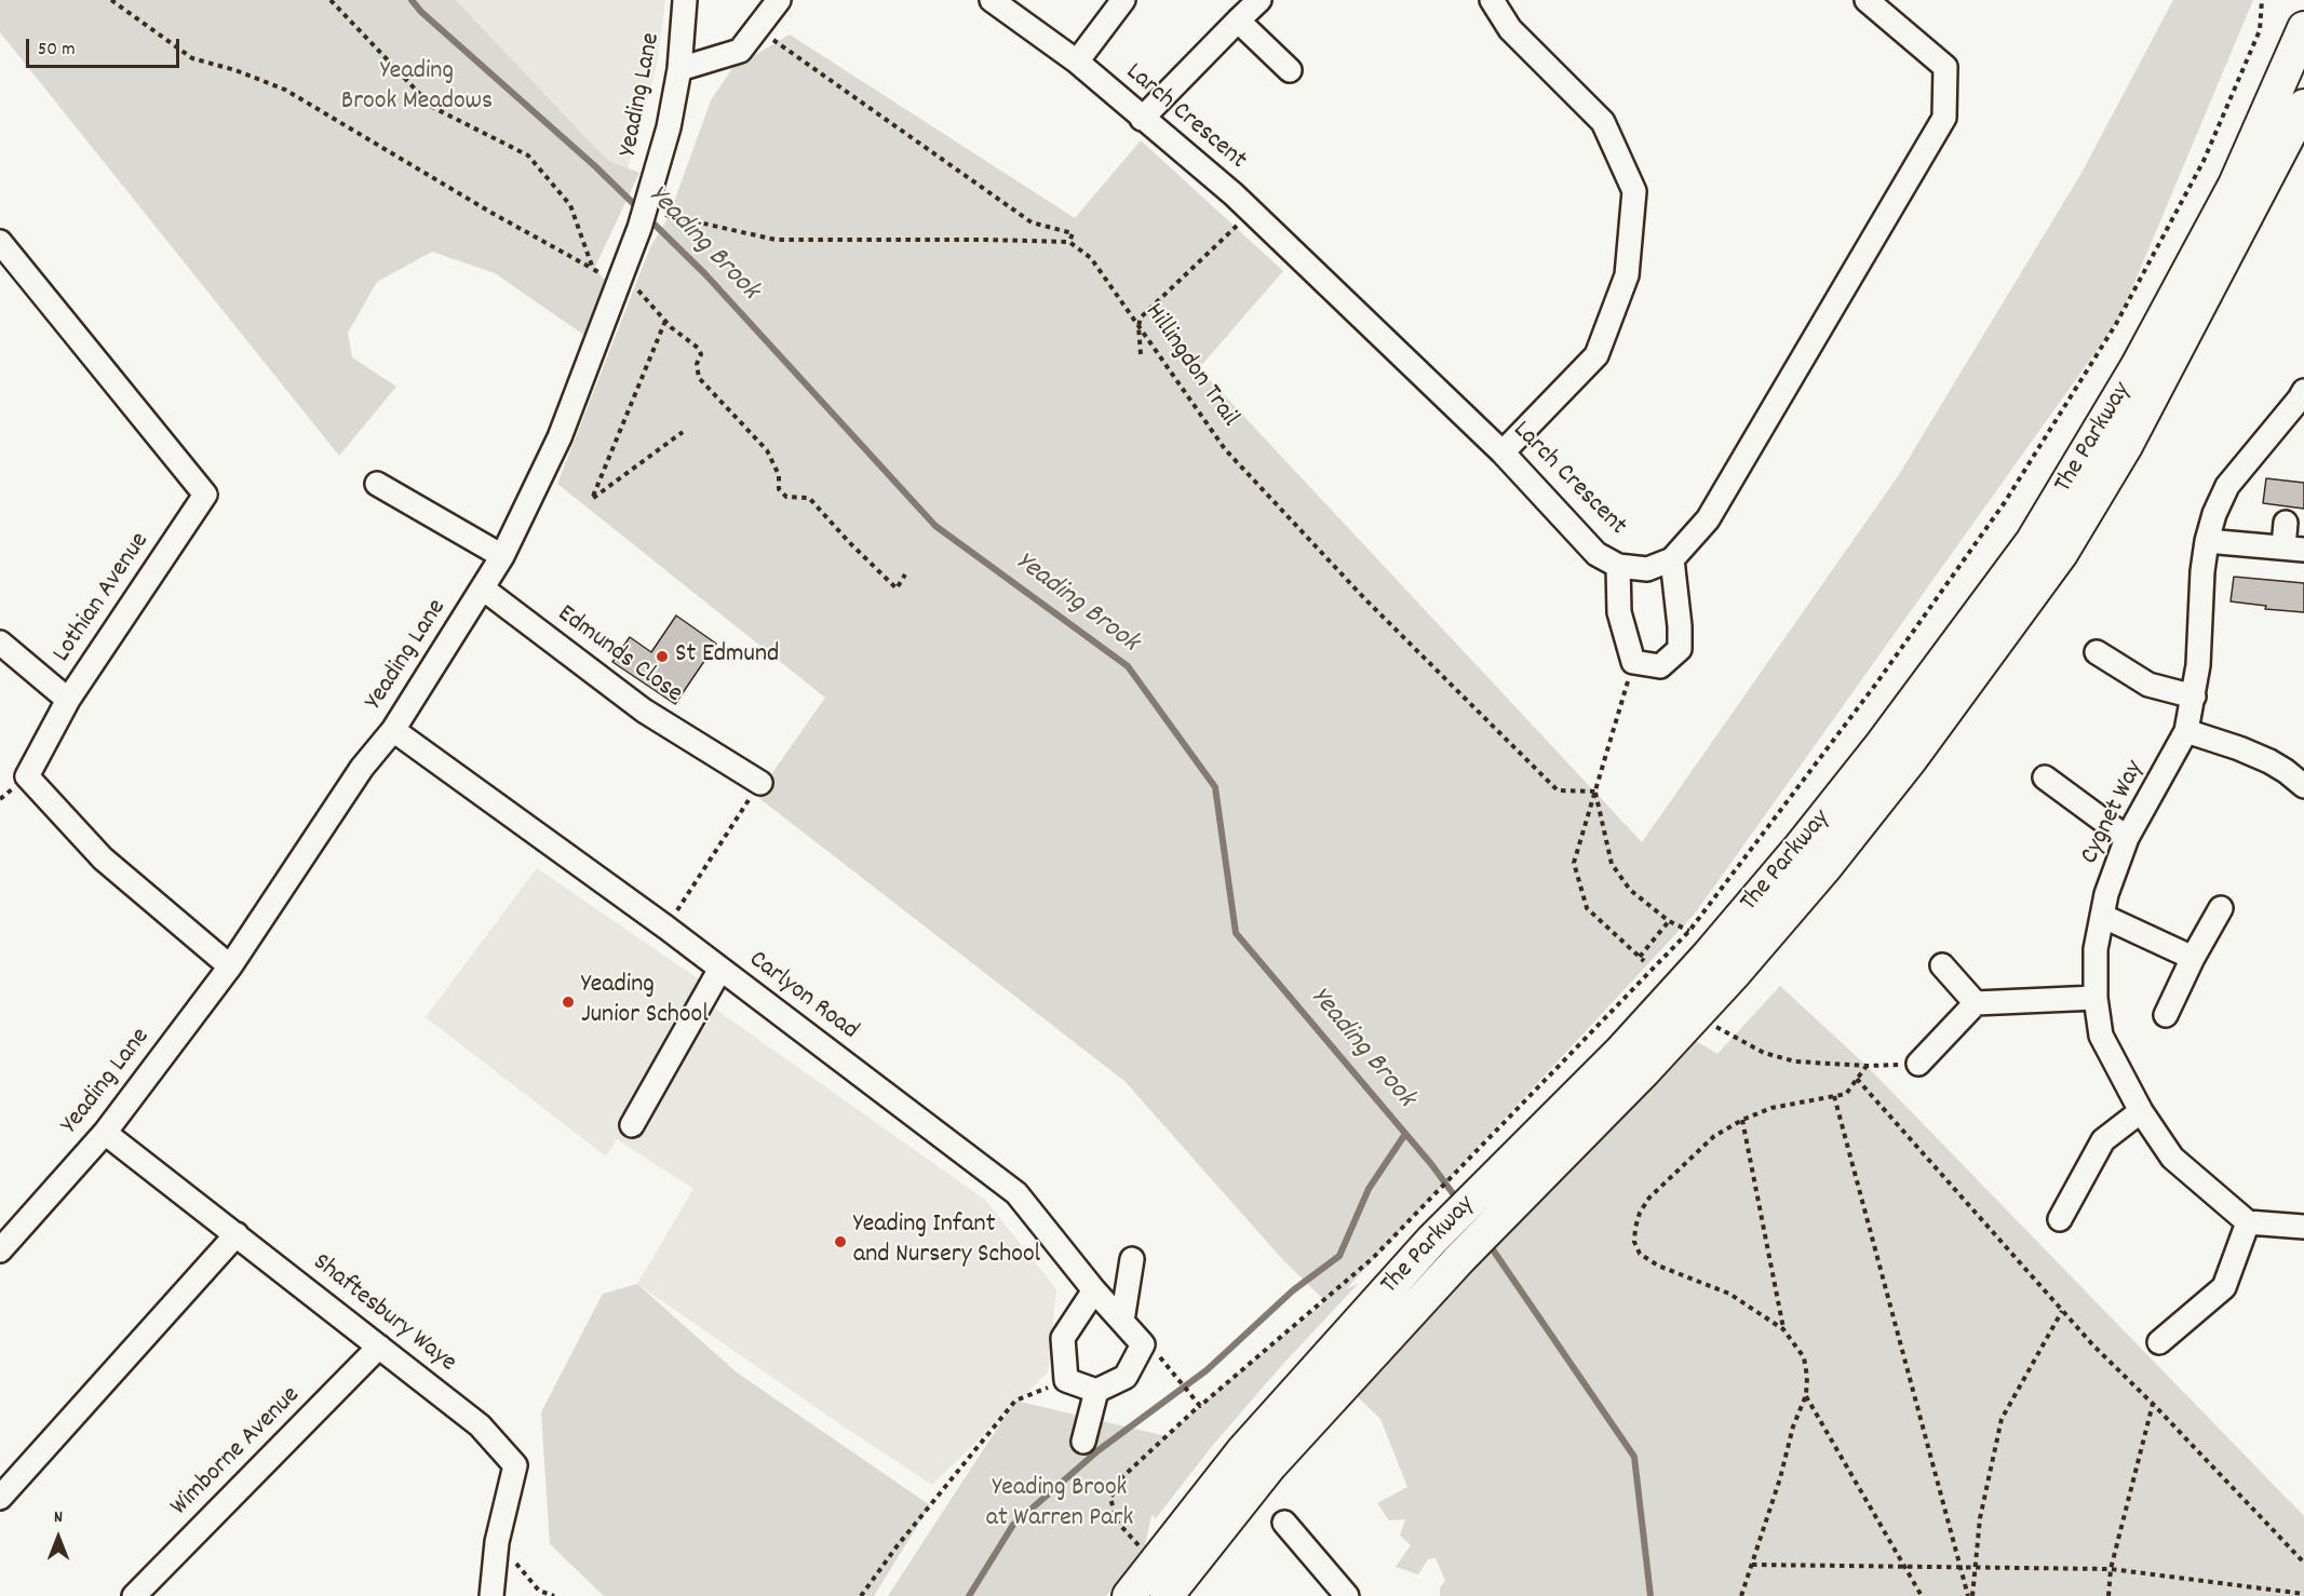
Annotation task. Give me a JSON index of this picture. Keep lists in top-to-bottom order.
{
  "streets": {
    "highway": ["The Parkway"],
    "street": [
      "Yeading Lane",
      "Larch Crescent",
      "Lothian Avenue",
      "Edmunds Close",
      "Cygnet Way",
      "Carlyon Road",
      "Shaftesbury Waye",
      "Wimborne Avenue"
    ],
    "path": ["Hillingdon Trail"]
  },
  "crossings": [
    ["Yeading Lane", "Lothian Avenue"],
    ["Yeading Lane", "Edmunds Close"],
    ["Yeading Lane", "Carlyon Road"],
    ["Yeading Lane", "Shaftesbury Waye"],
    ["Shaftesbury Waye", "Wimborne Avenue"]
  ],
  "water": ["Yeading Brook"],
  "parks": ["Yeading Brook Meadows", "Yeading Brook at Warren Park"],
  "places": ["St Edmund", "Yeading Junior School", "Yeading Infant and Nursery School"],
  "scale_bar": "50 m",
  "north": "top"
}
